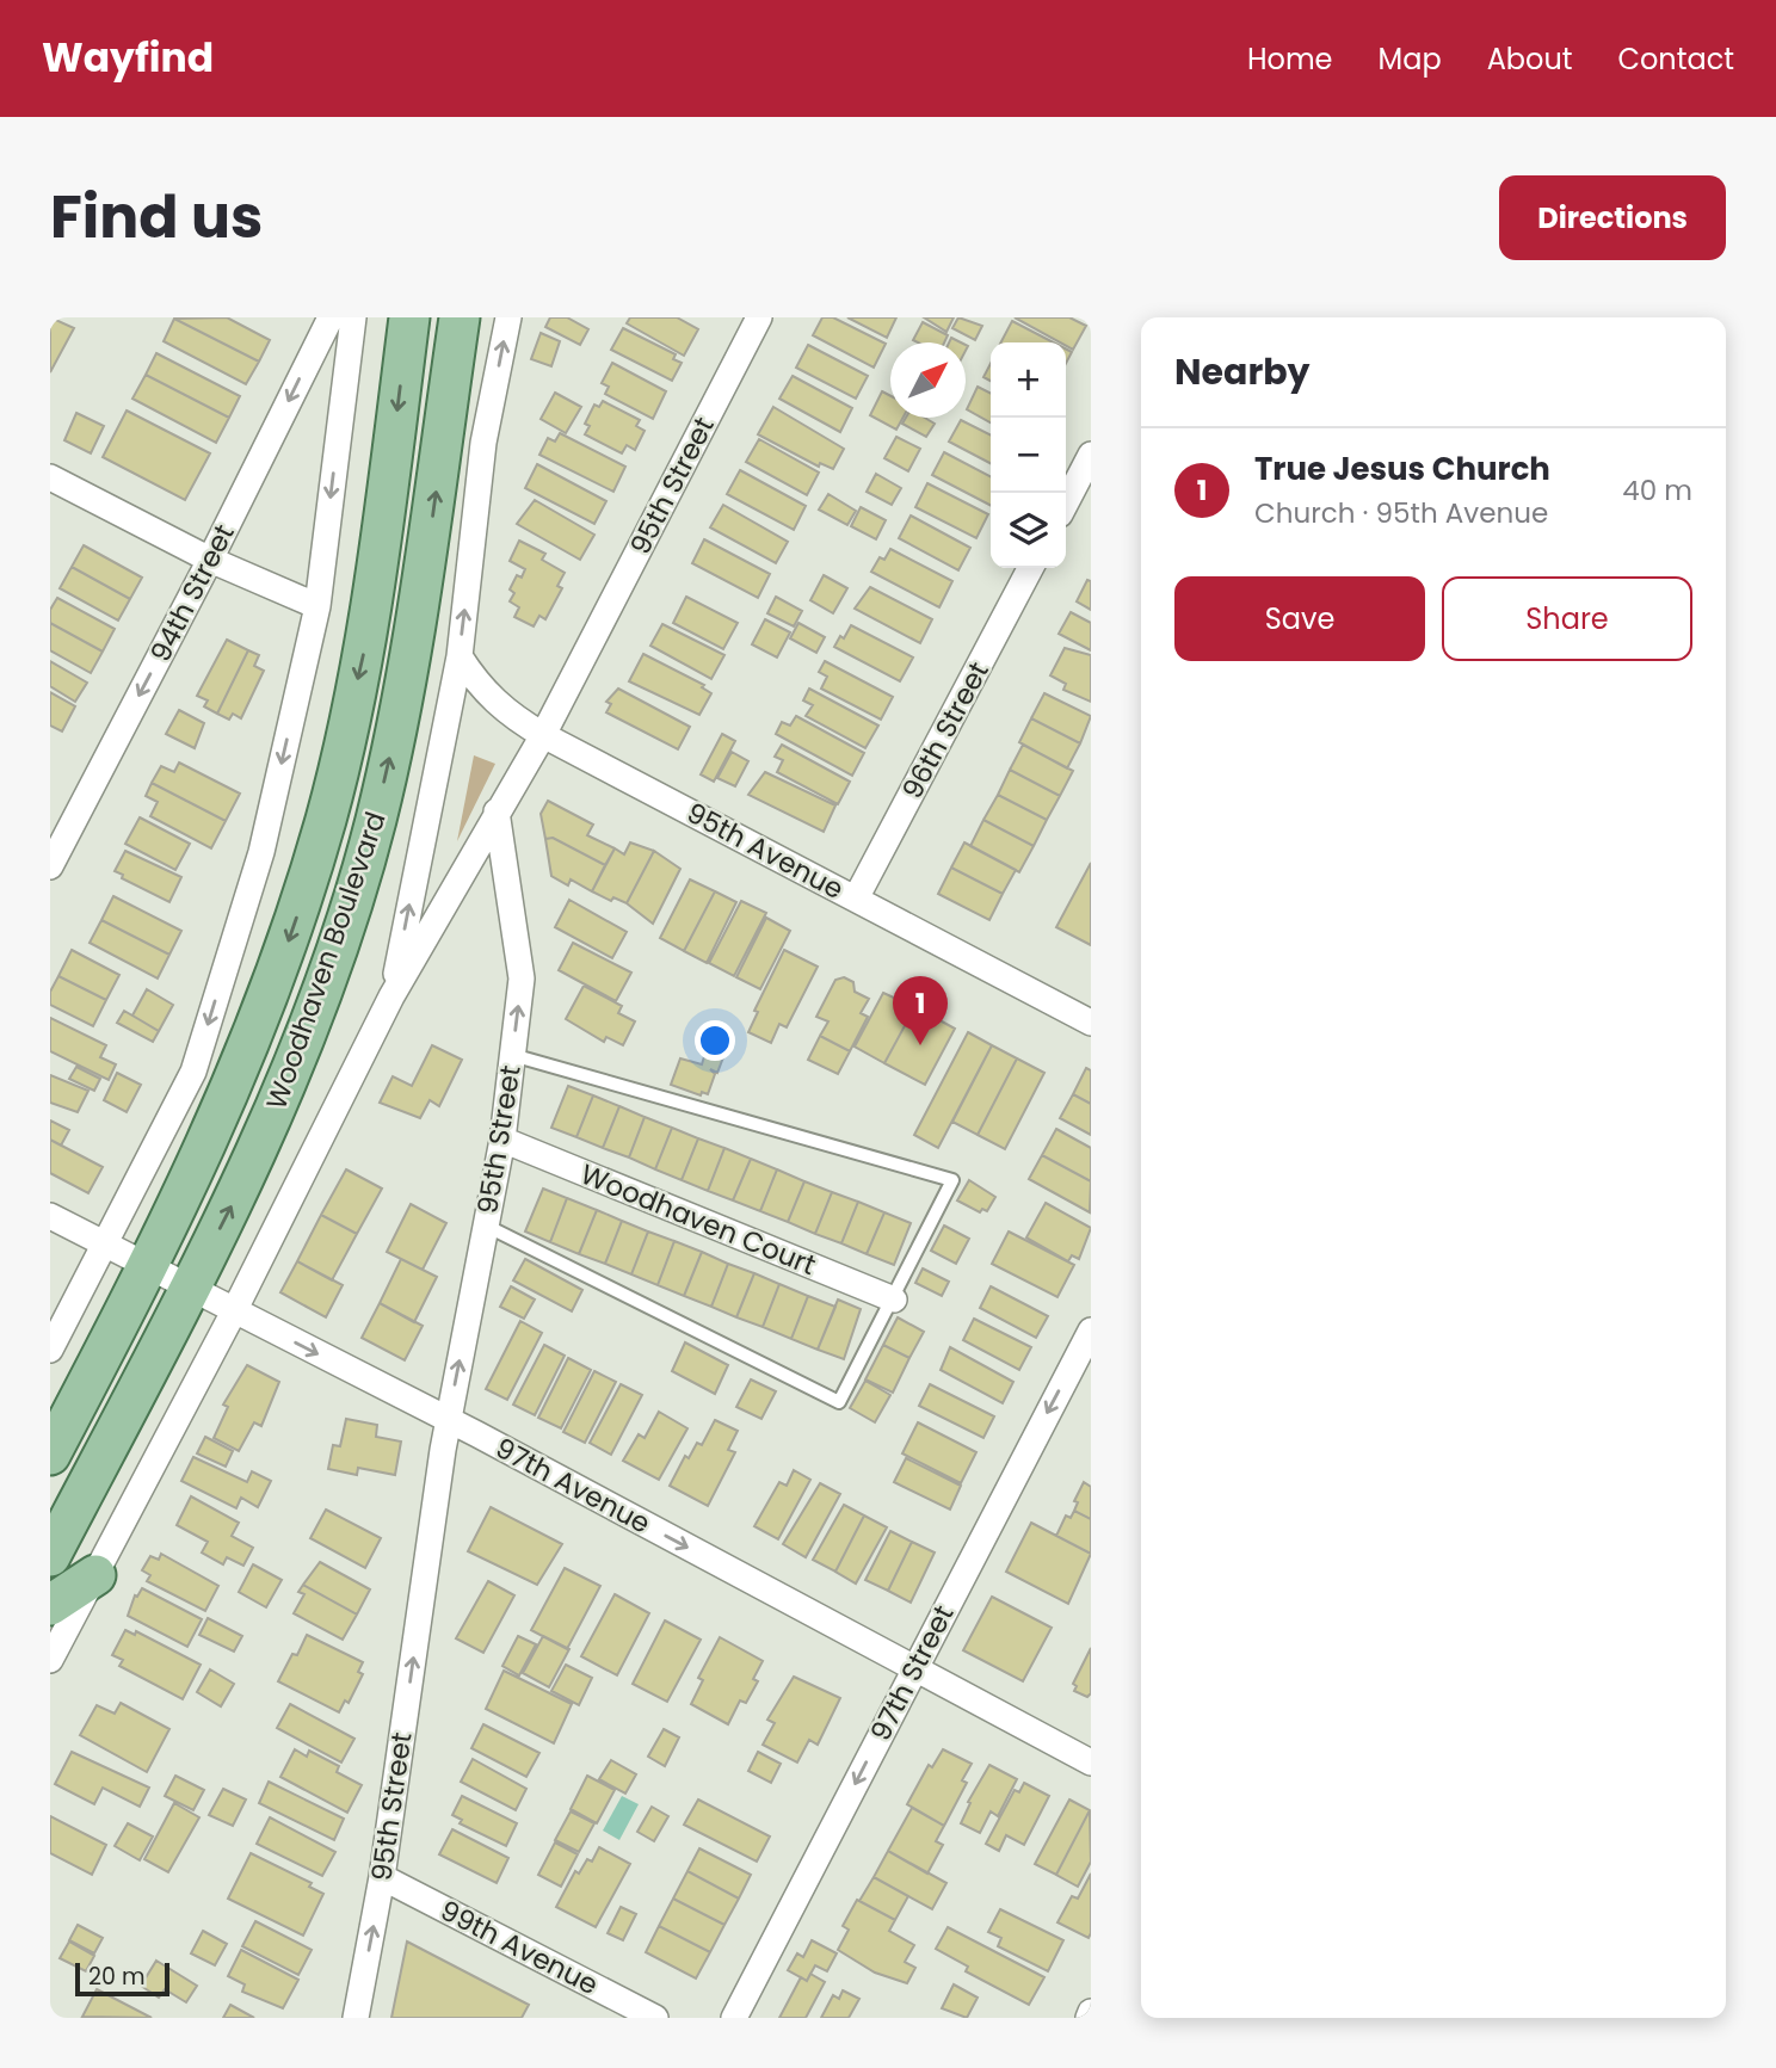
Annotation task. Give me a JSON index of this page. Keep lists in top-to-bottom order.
{
  "streets": {
    "main road": ["Woodhaven Boulevard"],
    "street": [
      "95th Street",
      "94th Street",
      "96th Street",
      "95th Avenue",
      "Woodhaven Court",
      "97th Avenue",
      "97th Street",
      "99th Avenue"
    ]
  },
  "crossings": [
    ["95th Street", "95th Avenue"],
    ["95th Street", "Woodhaven Boulevard"],
    ["95th Street", "Woodhaven Court"],
    ["95th Street", "97th Avenue"],
    ["95th Street", "99th Avenue"],
    ["96th Street", "95th Avenue"],
    ["95th Avenue", "Woodhaven Boulevard"],
    ["Woodhaven Boulevard", "97th Avenue"],
    ["97th Avenue", "97th Street"]
  ],
  "one_way": ["95th Street", "97th Avenue", "97th Street"],
  "scale_bar": "20 m",
  "north": "top right",
  "page": {
    "header": "Wayfind",
    "nav": [
      "Home",
      "Map",
      "About",
      "Contact"
    ],
    "title": "Find us",
    "buttons": [
      "Directions",
      ["Save", "Share"]
    ],
    "heading": "Nearby",
    "map_buttons": ["+", "−"],
    "list": [
      {
        "mark": "1",
        "name": "True Jesus Church",
        "note": "Church · 95th Avenue",
        "value": "40 m"
      }
    ],
    "pins": "1",
    "scale": "20 m"
  }
}
